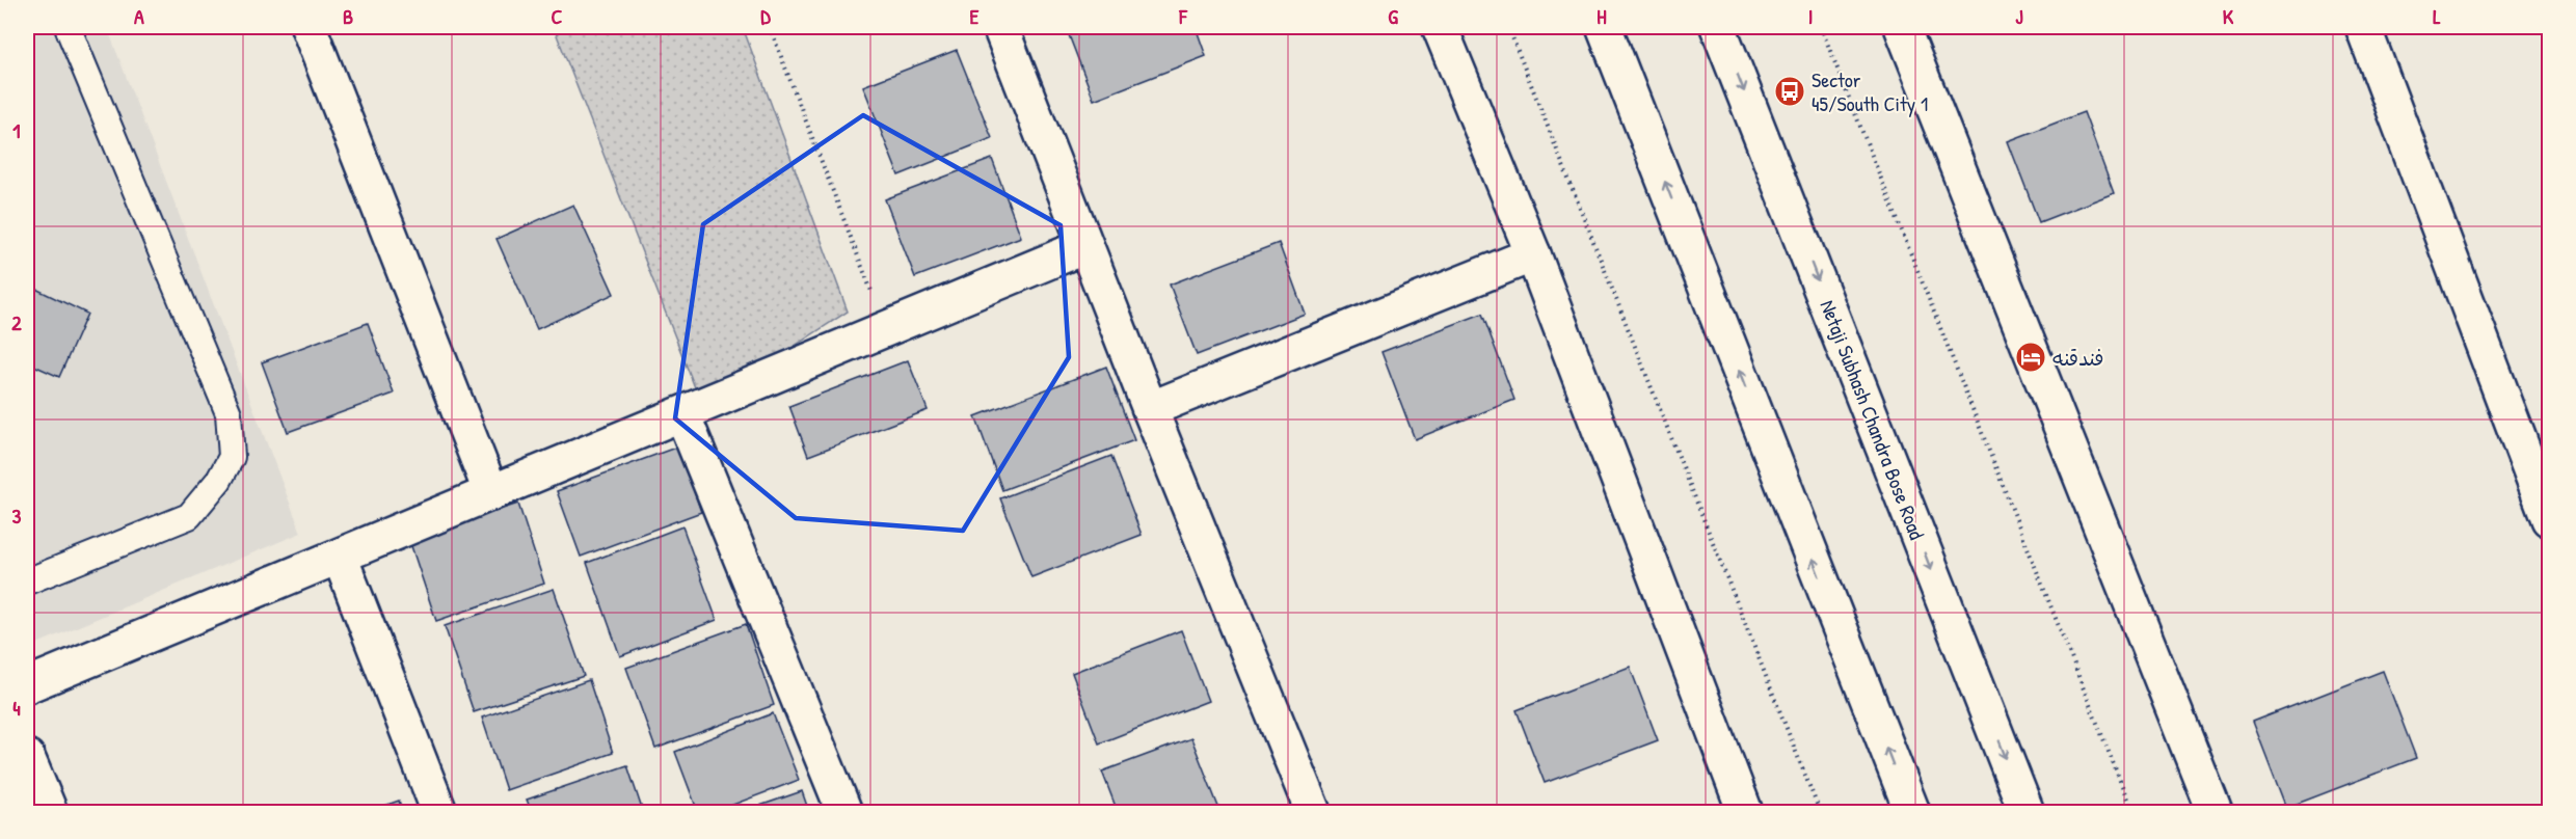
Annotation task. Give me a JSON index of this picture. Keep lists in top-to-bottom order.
{
  "streets": {
    "street": ["Netaji Subhash Chandra Bose Road"]
  },
  "places": {
    "bus stop": ["Sector 45/South City 1"],
    "hotel": ["فندقنه"]
  },
  "grid": {
    "columns": [
      "A",
      "B",
      "C",
      "D",
      "E",
      "F",
      "G",
      "H",
      "I",
      "J",
      "K",
      "L"
    ],
    "rows": [
      "1",
      "2",
      "3",
      "4"
    ]
  }
}
